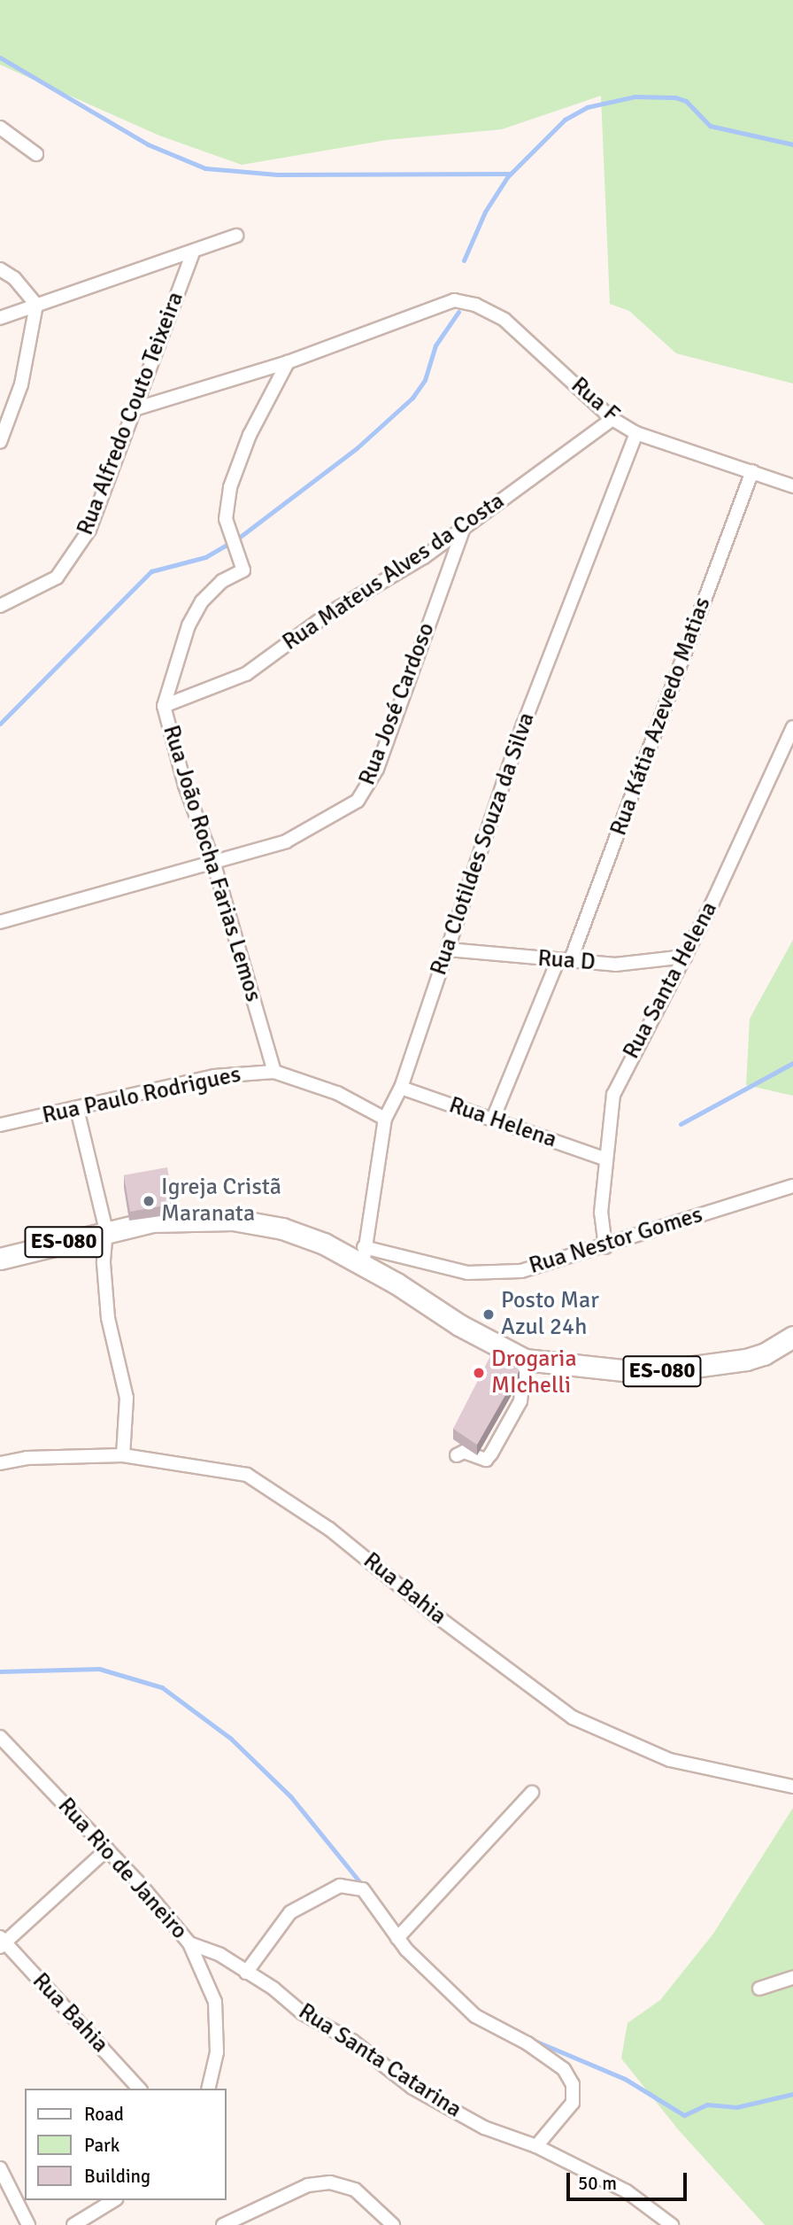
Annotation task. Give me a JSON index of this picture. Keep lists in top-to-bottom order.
{
  "streets": {
    "main road": ["ES-080"],
    "street": [
      "Rua F",
      "Rua Alfredo Couto Teixeira",
      "Rua Mateus Alves da Costa",
      "Rua José Cardoso",
      "Rua Kátia Azevedo Matias",
      "Rua Clotildes Souza da Silva",
      "Rua João Rocha Farias Lemos",
      "Rua D",
      "Rua Santa Helena",
      "Rua Paulo Rodrigues",
      "Rua Helena",
      "Rua Nestor Gomes",
      "Rua Bahia",
      "Rua Rio de Janeiro",
      "Rua Santa Catarina"
    ]
  },
  "crossings": [
    ["Rua F", "Rua Mateus Alves da Costa"],
    ["Rua F", "Rua Kátia Azevedo Matias"],
    ["Rua F", "Rua Clotildes Souza da Silva"],
    ["Rua F", "Rua João Rocha Farias Lemos"],
    ["Rua Mateus Alves da Costa", "Rua José Cardoso"],
    ["Rua Mateus Alves da Costa", "Rua João Rocha Farias Lemos"],
    ["Rua José Cardoso", "Rua João Rocha Farias Lemos"],
    ["Rua Kátia Azevedo Matias", "Rua D"],
    ["Rua Kátia Azevedo Matias", "Rua Helena"],
    ["Rua Clotildes Souza da Silva", "Rua D"],
    ["Rua Clotildes Souza da Silva", "Rua Paulo Rodrigues"],
    ["Rua Clotildes Souza da Silva", "Rua Helena"],
    ["Rua Clotildes Souza da Silva", "Rua Nestor Gomes"],
    ["Rua Clotildes Souza da Silva", "ES-080"],
    ["Rua João Rocha Farias Lemos", "Rua Paulo Rodrigues"],
    ["Rua D", "Rua Santa Helena"],
    ["Rua Santa Helena", "Rua Helena"],
    ["Rua Santa Helena", "Rua Nestor Gomes"],
    ["Rua Nestor Gomes", "ES-080"],
    ["Rua Rio de Janeiro", "Rua Santa Catarina"]
  ],
  "places": ["Igreja Cristã Maranata", "Posto Mar Azul 24h", "Drogaria MIchelli"],
  "legend": ["Road", "Park", "Building"],
  "scale_bar": "50 m"
}
